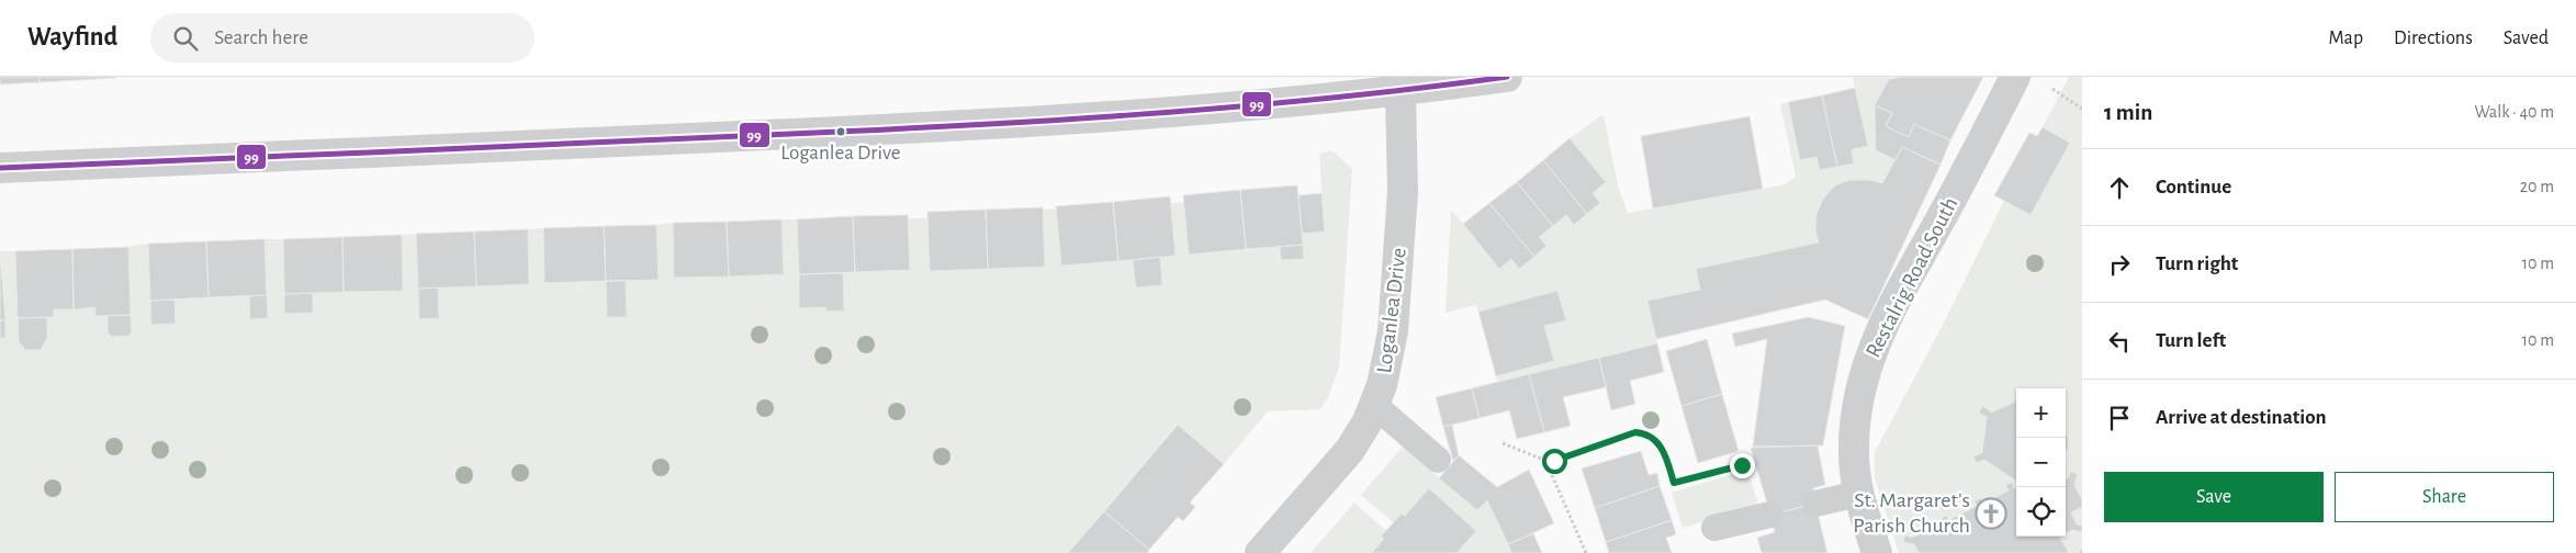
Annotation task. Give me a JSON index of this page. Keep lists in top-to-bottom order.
{
  "streets": {
    "street": ["Restalrig Road South", "Loganlea Drive"]
  },
  "places": {
    "other": ["Loganlea Drive"],
    "church": ["St. Margaret's Parish Church"]
  },
  "lines": ["transit line 99"],
  "page": {
    "header": "Wayfind",
    "search": "Search here",
    "nav": ["Map", "Directions", "Saved"],
    "heading": ["1 min", "Walk · 40 m"],
    "list": [
      ["Continue", "20 m"],
      ["Turn right", "10 m"],
      ["Turn left", "10 m"],
      "Arrive at destination"
    ],
    "map_buttons": ["+", "−"],
    "buttons": ["Save", "Share"]
  }
}
